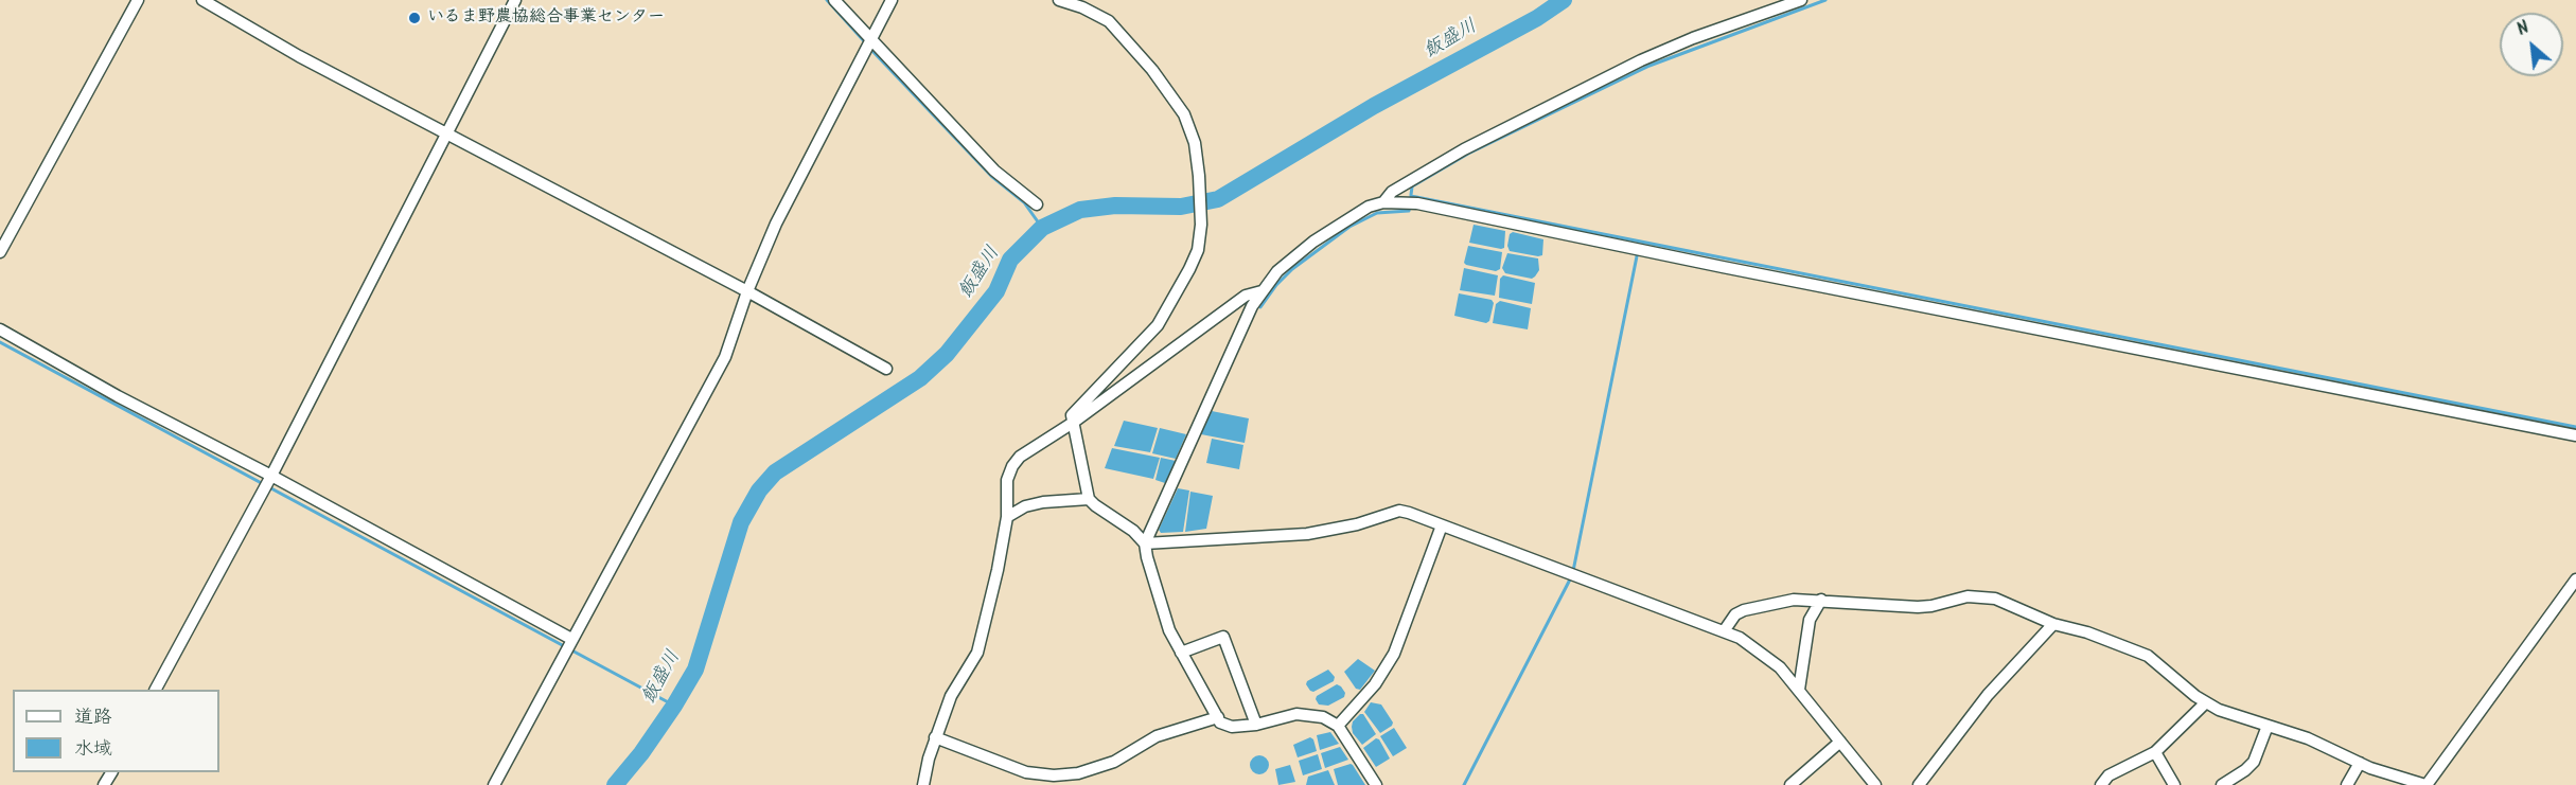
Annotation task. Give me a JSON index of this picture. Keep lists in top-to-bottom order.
{
  "water": ["飯盛川"],
  "places": ["いるま野農協総合事業センター"],
  "legend": ["道路", "水域"],
  "north": "top left"
}
